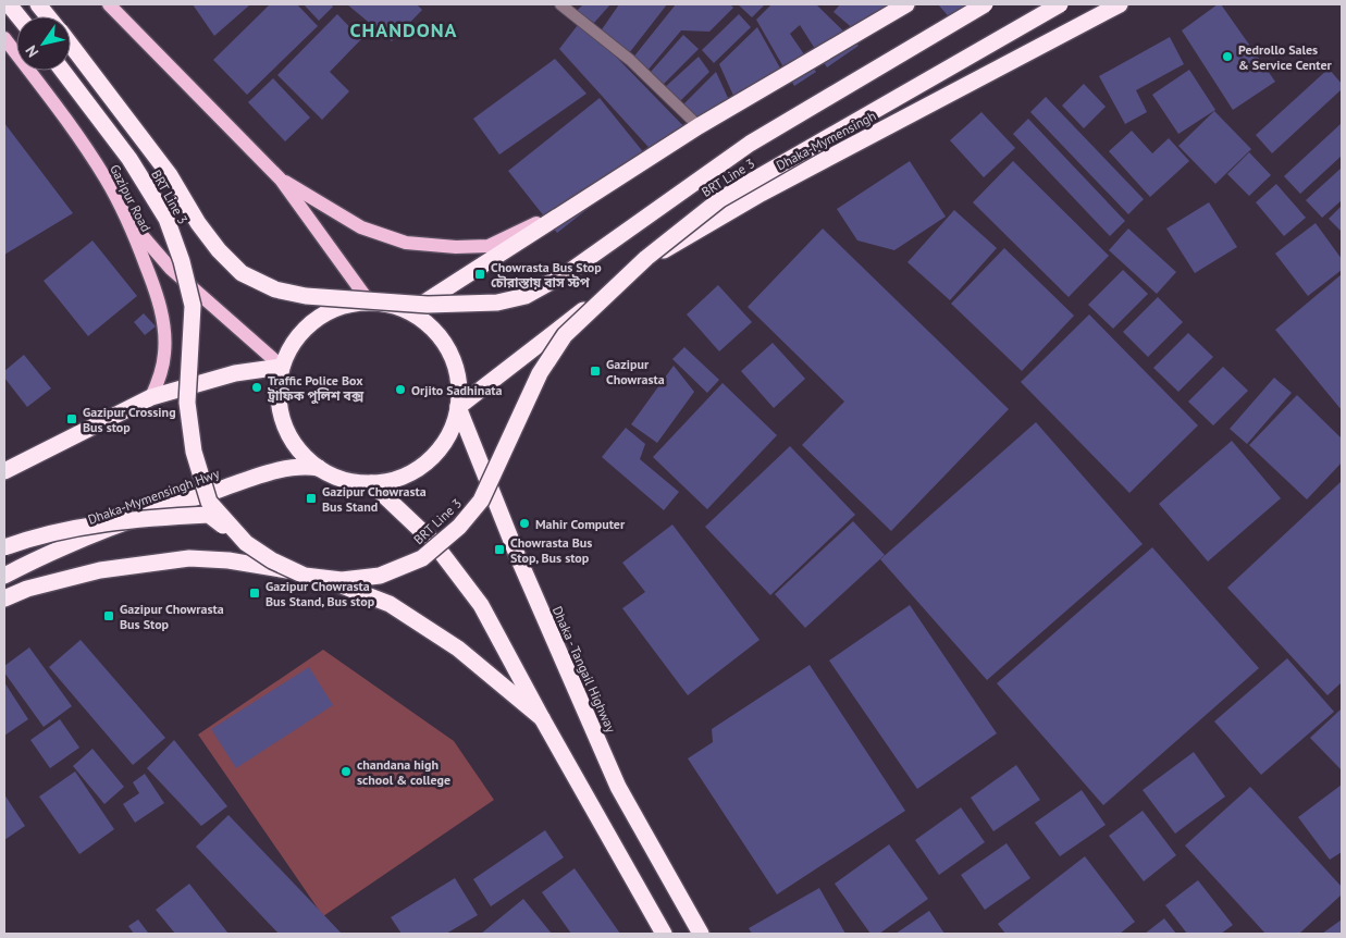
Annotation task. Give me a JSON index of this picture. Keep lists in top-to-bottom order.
{
  "streets": {
    "highway": [
      "Dhaka-Mymensingh",
      "BRT Line 3",
      "Dhaka-Mymensingh Hwy",
      "Dhaka - Tangail Highway"
    ],
    "main road": ["Gazipur Road"]
  },
  "crossings": [
    ["Dhaka-Mymensingh", "Dhaka-Mymensingh Hwy"],
    ["Dhaka-Mymensingh", "Dhaka - Tangail Highway"],
    ["Dhaka-Mymensingh Hwy", "Dhaka - Tangail Highway"]
  ],
  "districts": ["CHANDONA"],
  "places": {
    "other": [
      "Pedrollo Sales & Service Center",
      "Traffic Police Box ট্রাফিক পুলিশ বক্স",
      "Orjito Sadhinata",
      "Mahir Computer",
      "chandana high school & college"
    ],
    "transit": [
      "Chowrasta Bus Stop চৌরাস্তায় বাস স্টপ",
      "Gazipur Chowrasta",
      "Gazipur Crossing Bus stop",
      "Gazipur Chowrasta Bus Stand",
      "Chowrasta Bus Stop, Bus stop",
      "Gazipur Chowrasta Bus Stand, Bus stop",
      "Gazipur Chowrasta Bus Stop"
    ]
  },
  "north": "bottom left"
}
